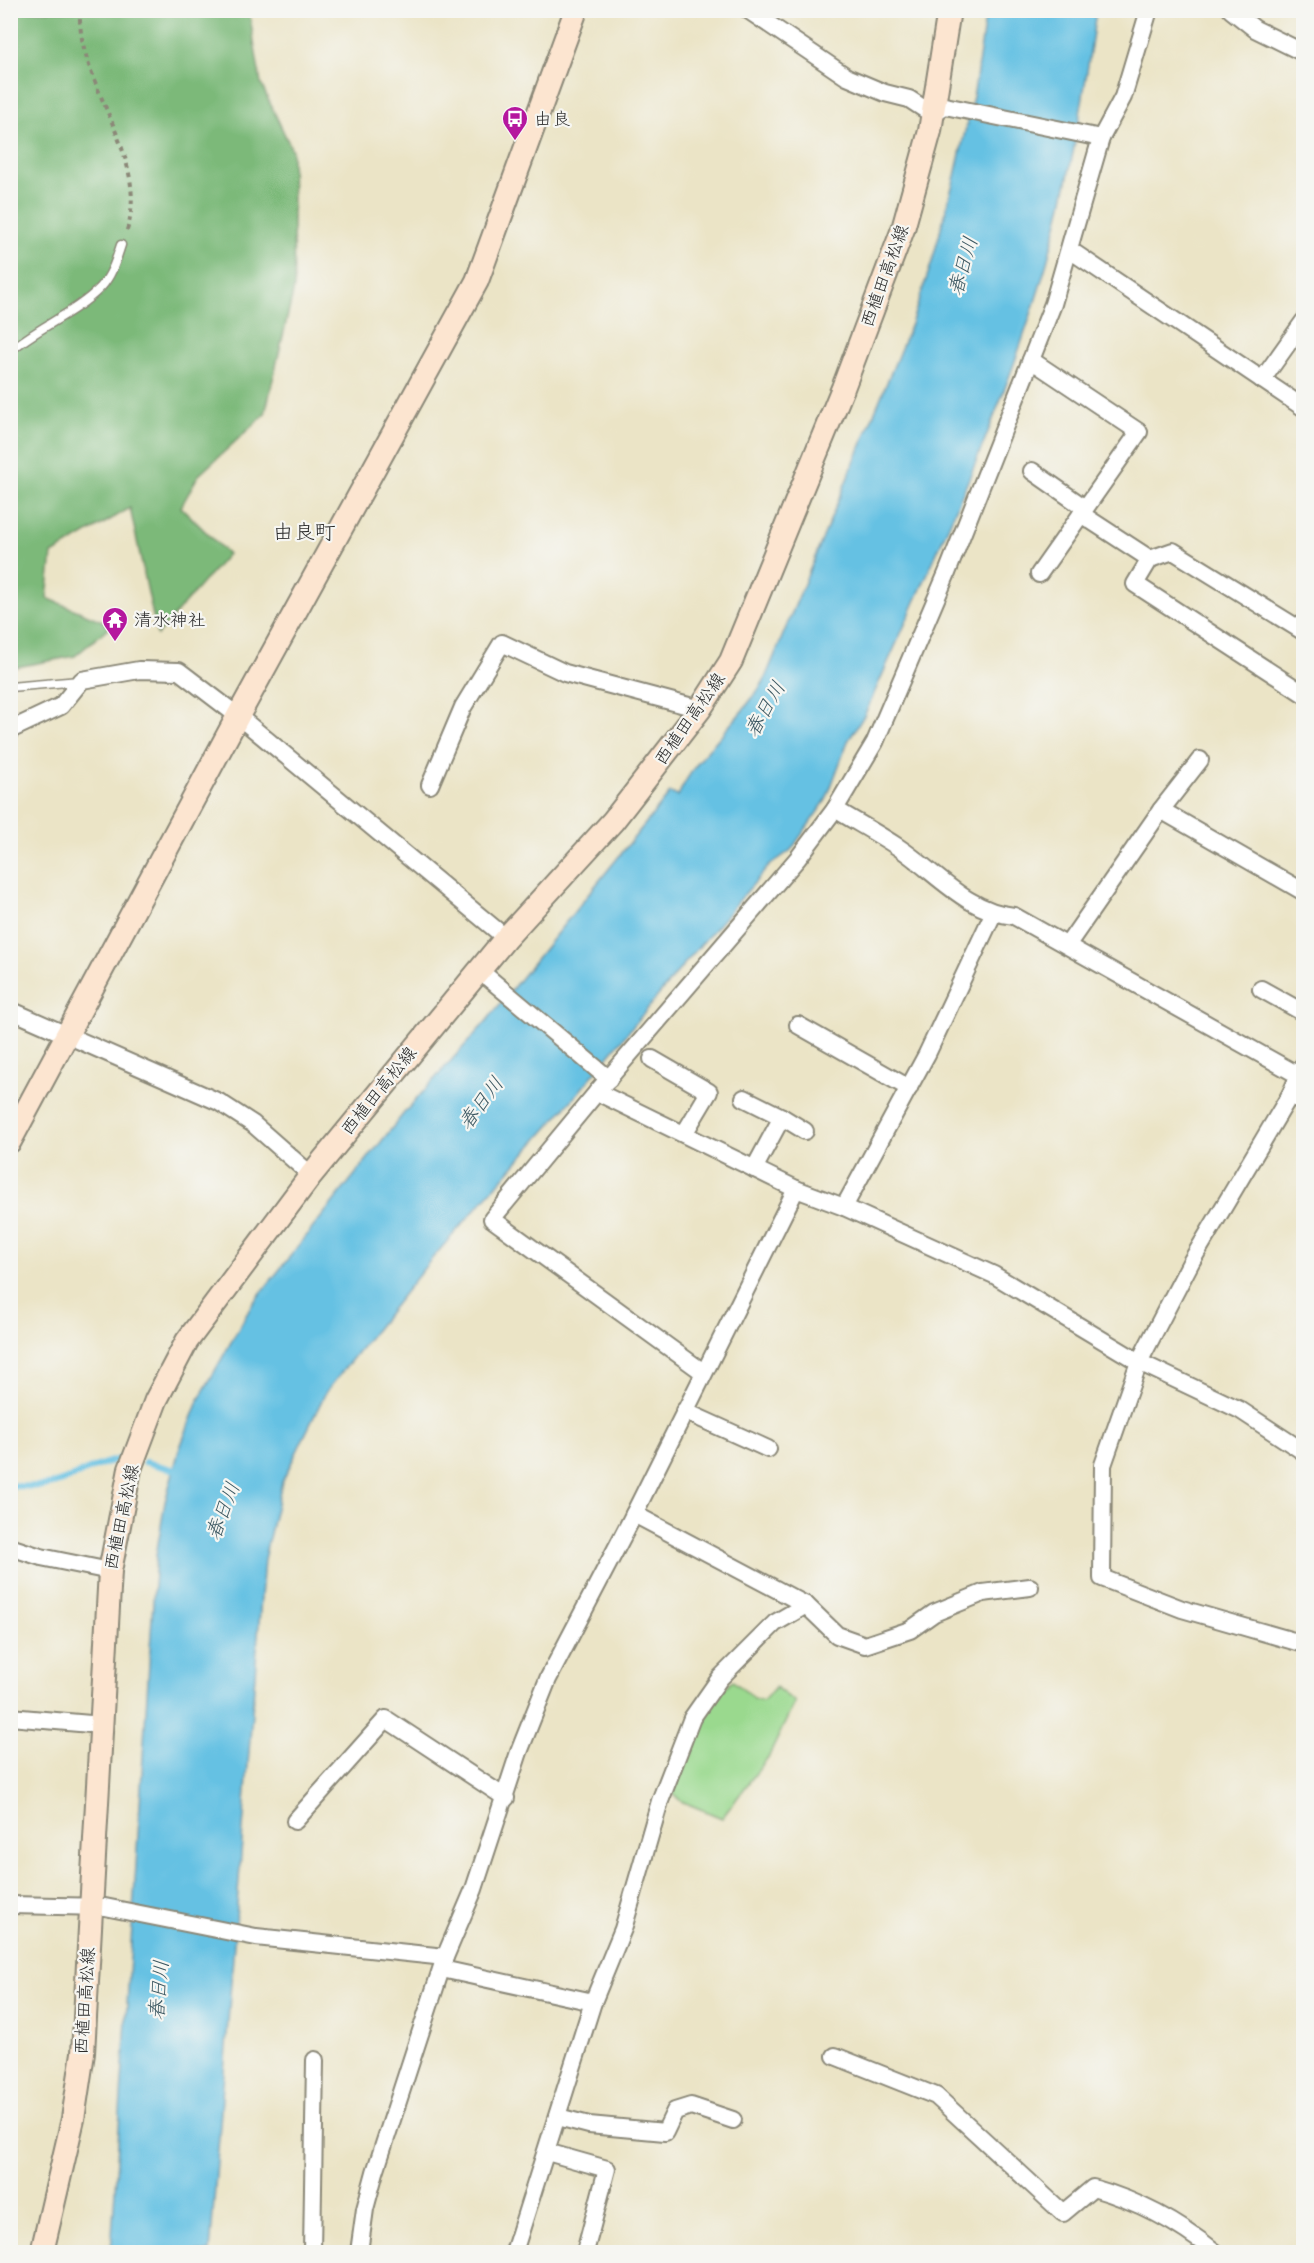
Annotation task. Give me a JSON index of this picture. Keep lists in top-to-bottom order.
{
  "streets": {
    "main road": ["西植田高松線"]
  },
  "districts": ["由良町"],
  "water": ["春日川"],
  "places": {
    "bus stop": ["由良"],
    "temple": ["清水神社"]
  }
}
